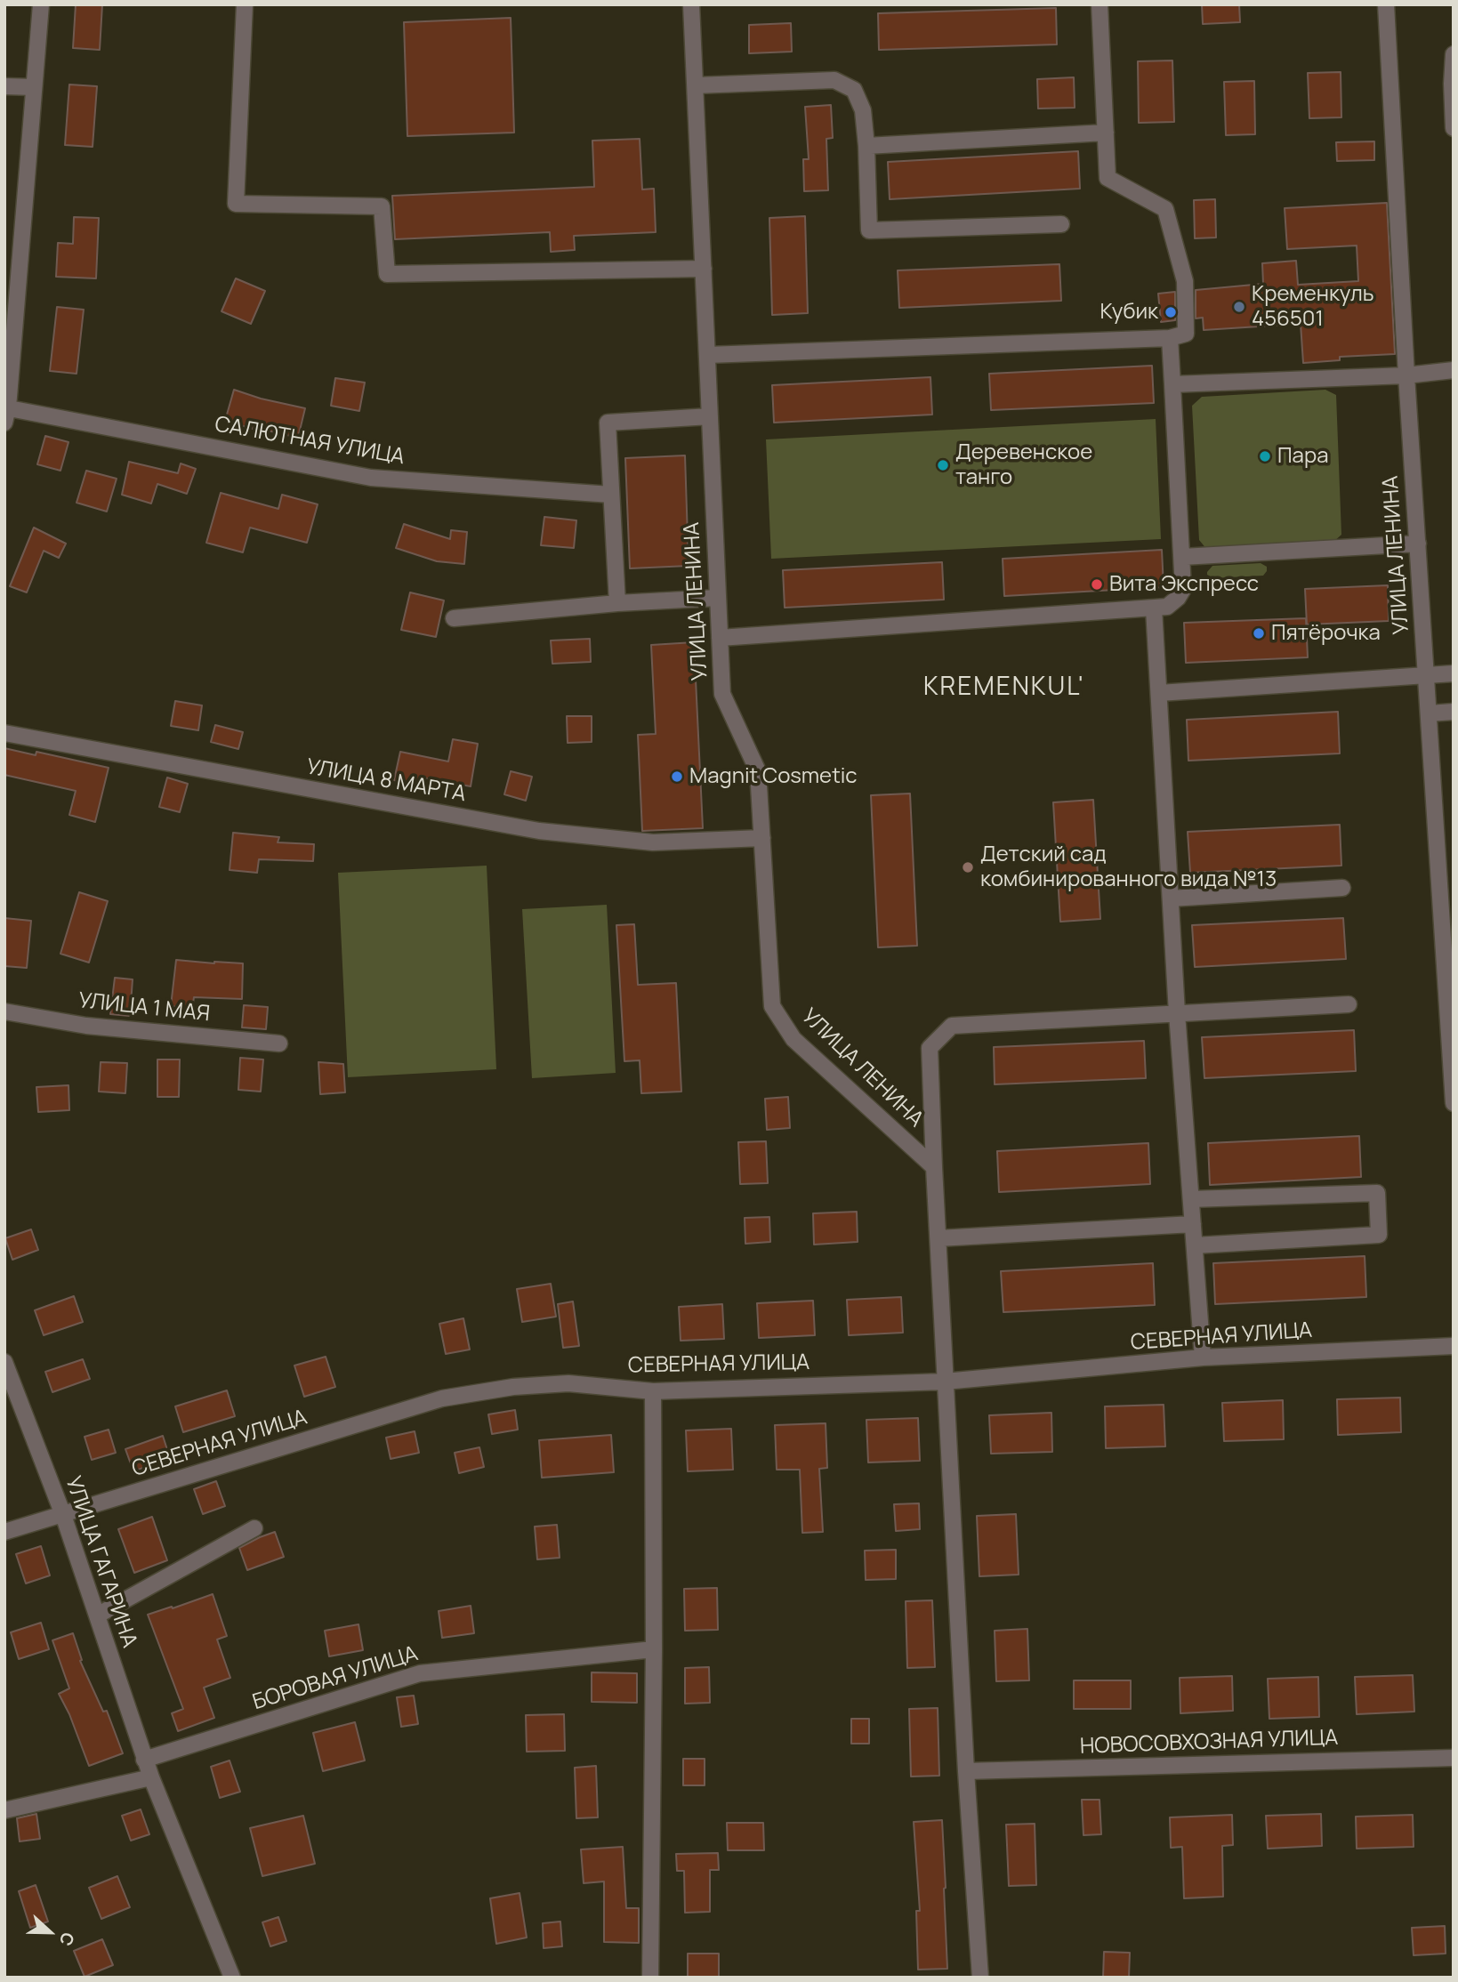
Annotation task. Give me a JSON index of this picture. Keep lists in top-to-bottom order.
{
  "streets": {
    "street": [
      "САЛЮТНАЯ УЛИЦА",
      "УЛИЦА ЛЕНИНА",
      "УЛИЦА 8 МАРТА",
      "УЛИЦА 1 МАЯ",
      "СЕВЕРНАЯ УЛИЦА",
      "УЛИЦА ГАГАРИНА",
      "БОРОВАЯ УЛИЦА",
      "НОВОСОВХОЗНАЯ УЛИЦА"
    ]
  },
  "crossings": [
    ["УЛИЦА ЛЕНИНА", "УЛИЦА 8 МАРТА"],
    ["СЕВЕРНАЯ УЛИЦА", "УЛИЦА ГАГАРИНА"],
    ["УЛИЦА ГАГАРИНА", "БОРОВАЯ УЛИЦА"]
  ],
  "districts": ["KREMENKUL'"],
  "places": [
    "Кременкуль 456501",
    "Кубик",
    "Пара",
    "Деревенское танго",
    "Вита Экспресс",
    "Пятёрочка",
    "Magnit Cosmetic",
    "Детский сад комбинированного вида №13"
  ],
  "north": "right"
}
